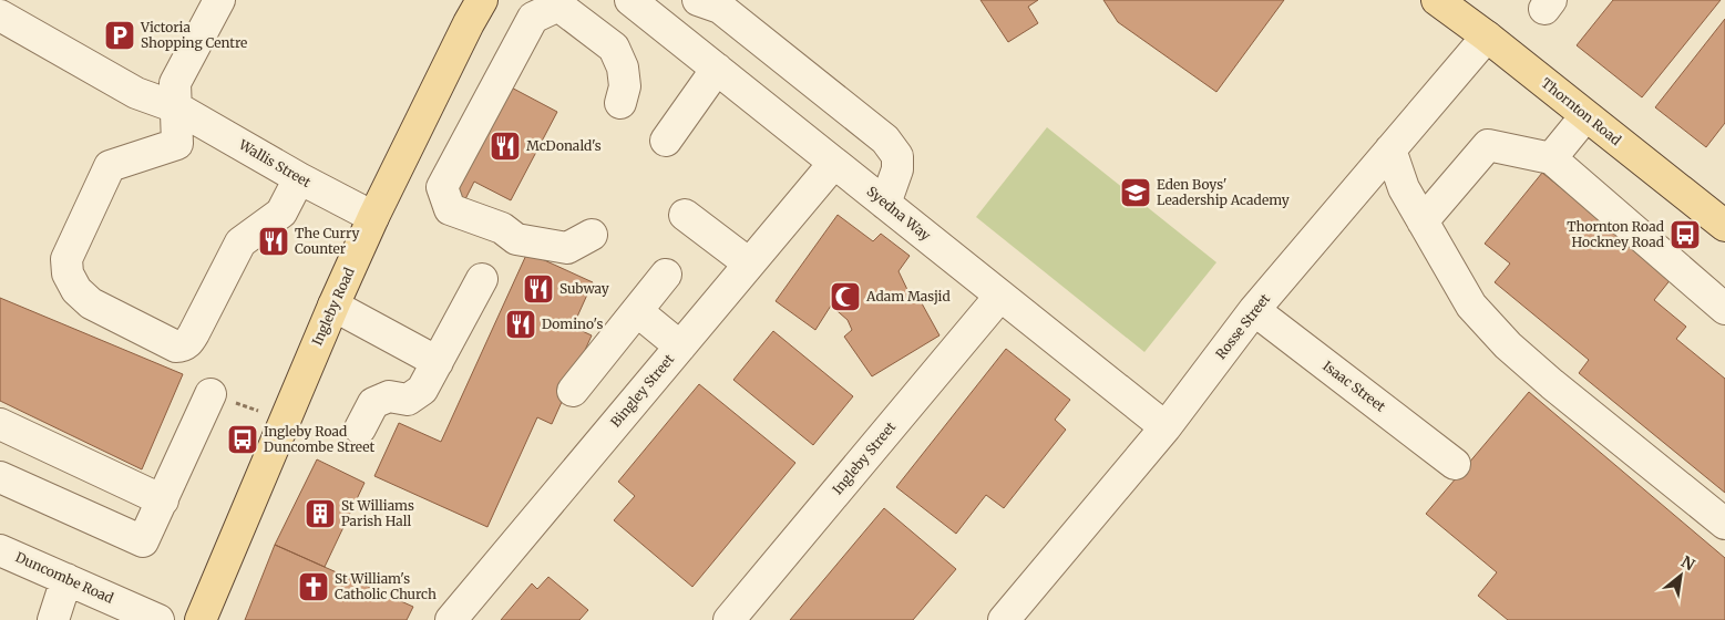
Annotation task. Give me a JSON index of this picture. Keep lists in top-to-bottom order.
{
  "streets": {
    "main road": ["Thornton Road", "Ingleby Road"],
    "street": [
      "Wallis Street",
      "Syedna Way",
      "Rosse Street",
      "Isaac Street",
      "Bingley Street",
      "Ingleby Street",
      "Duncombe Road"
    ]
  },
  "crossings": [
    ["Thornton Road", "Rosse Street"],
    ["Wallis Street", "Ingleby Road"],
    ["Syedna Way", "Rosse Street"],
    ["Syedna Way", "Bingley Street"],
    ["Syedna Way", "Ingleby Street"],
    ["Rosse Street", "Isaac Street"]
  ],
  "places": {
    "parking": ["Victoria Shopping Centre"],
    "restaurant": [
      "McDonald's",
      "The Curry Counter",
      "Subway",
      "Domino's"
    ],
    "school or university": ["Eden Boys' Leadership Academy"],
    "bus stop": ["Thornton Road Hockney Road", "Ingleby Road Duncombe Street"],
    "mosque": ["Adam Masjid"],
    "building": ["St Williams Parish Hall"],
    "church": ["St William's Catholic Church"]
  },
  "north": "top right"
}
